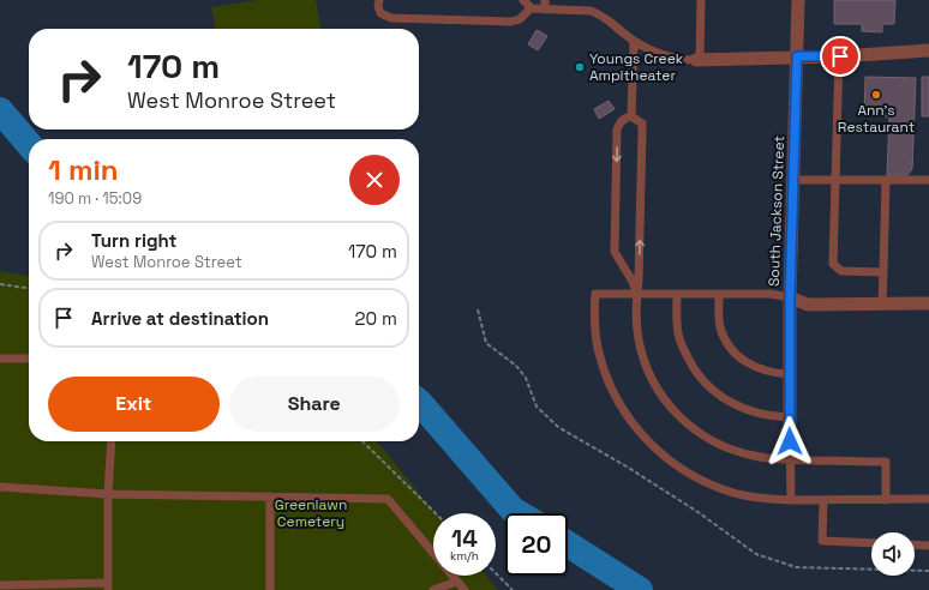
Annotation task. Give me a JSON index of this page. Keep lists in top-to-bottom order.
{
  "streets": {
    "street": ["South Jackson Street"]
  },
  "parks": ["Greenlawn Cemetery"],
  "places": ["Youngs Creek Ampitheater", "Ann's Restaurant"],
  "page": {
    "turn": ["170 m", "West Monroe Street"],
    "heading": ["1 min", "190 m · 15:09"],
    "list": [
      {
        "name": "Turn right",
        "note": "West Monroe Street",
        "value": "170 m"
      },
      {
        "name": "Arrive at destination",
        "value": "20 m"
      }
    ],
    "buttons": ["Exit", "Share"],
    "speed": "14 km/h",
    "limit": "20"
  }
}
